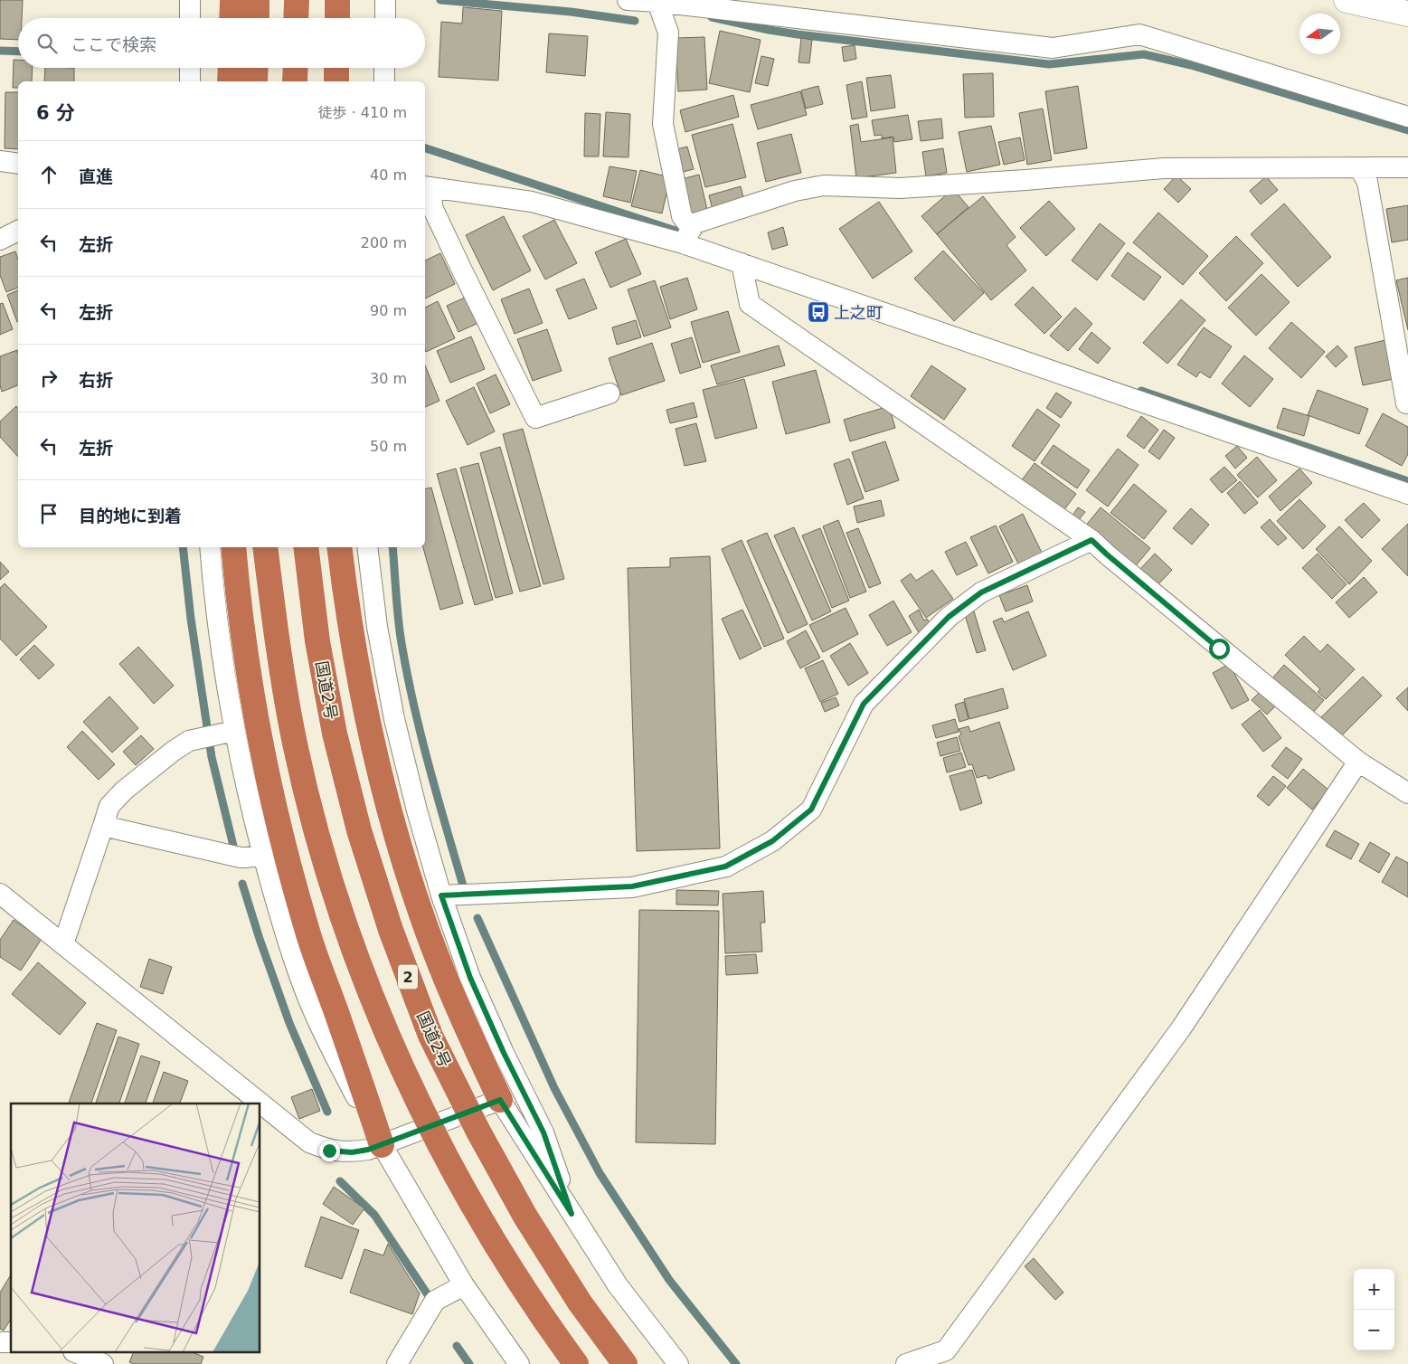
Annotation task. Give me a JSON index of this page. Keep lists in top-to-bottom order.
{
  "streets": {
    "highway": ["国道2号", "2"]
  },
  "places": {
    "bus stop": ["上之町"]
  },
  "north": "left",
  "page": {
    "search": "ここで検索",
    "heading": ["6 分", "徒歩 · 410 m"],
    "list": [
      ["直進", "40 m"],
      ["左折", "200 m"],
      ["左折", "90 m"],
      ["右折", "30 m"],
      ["左折", "50 m"],
      "目的地に到着"
    ],
    "map_buttons": ["+", "−"]
  }
}
